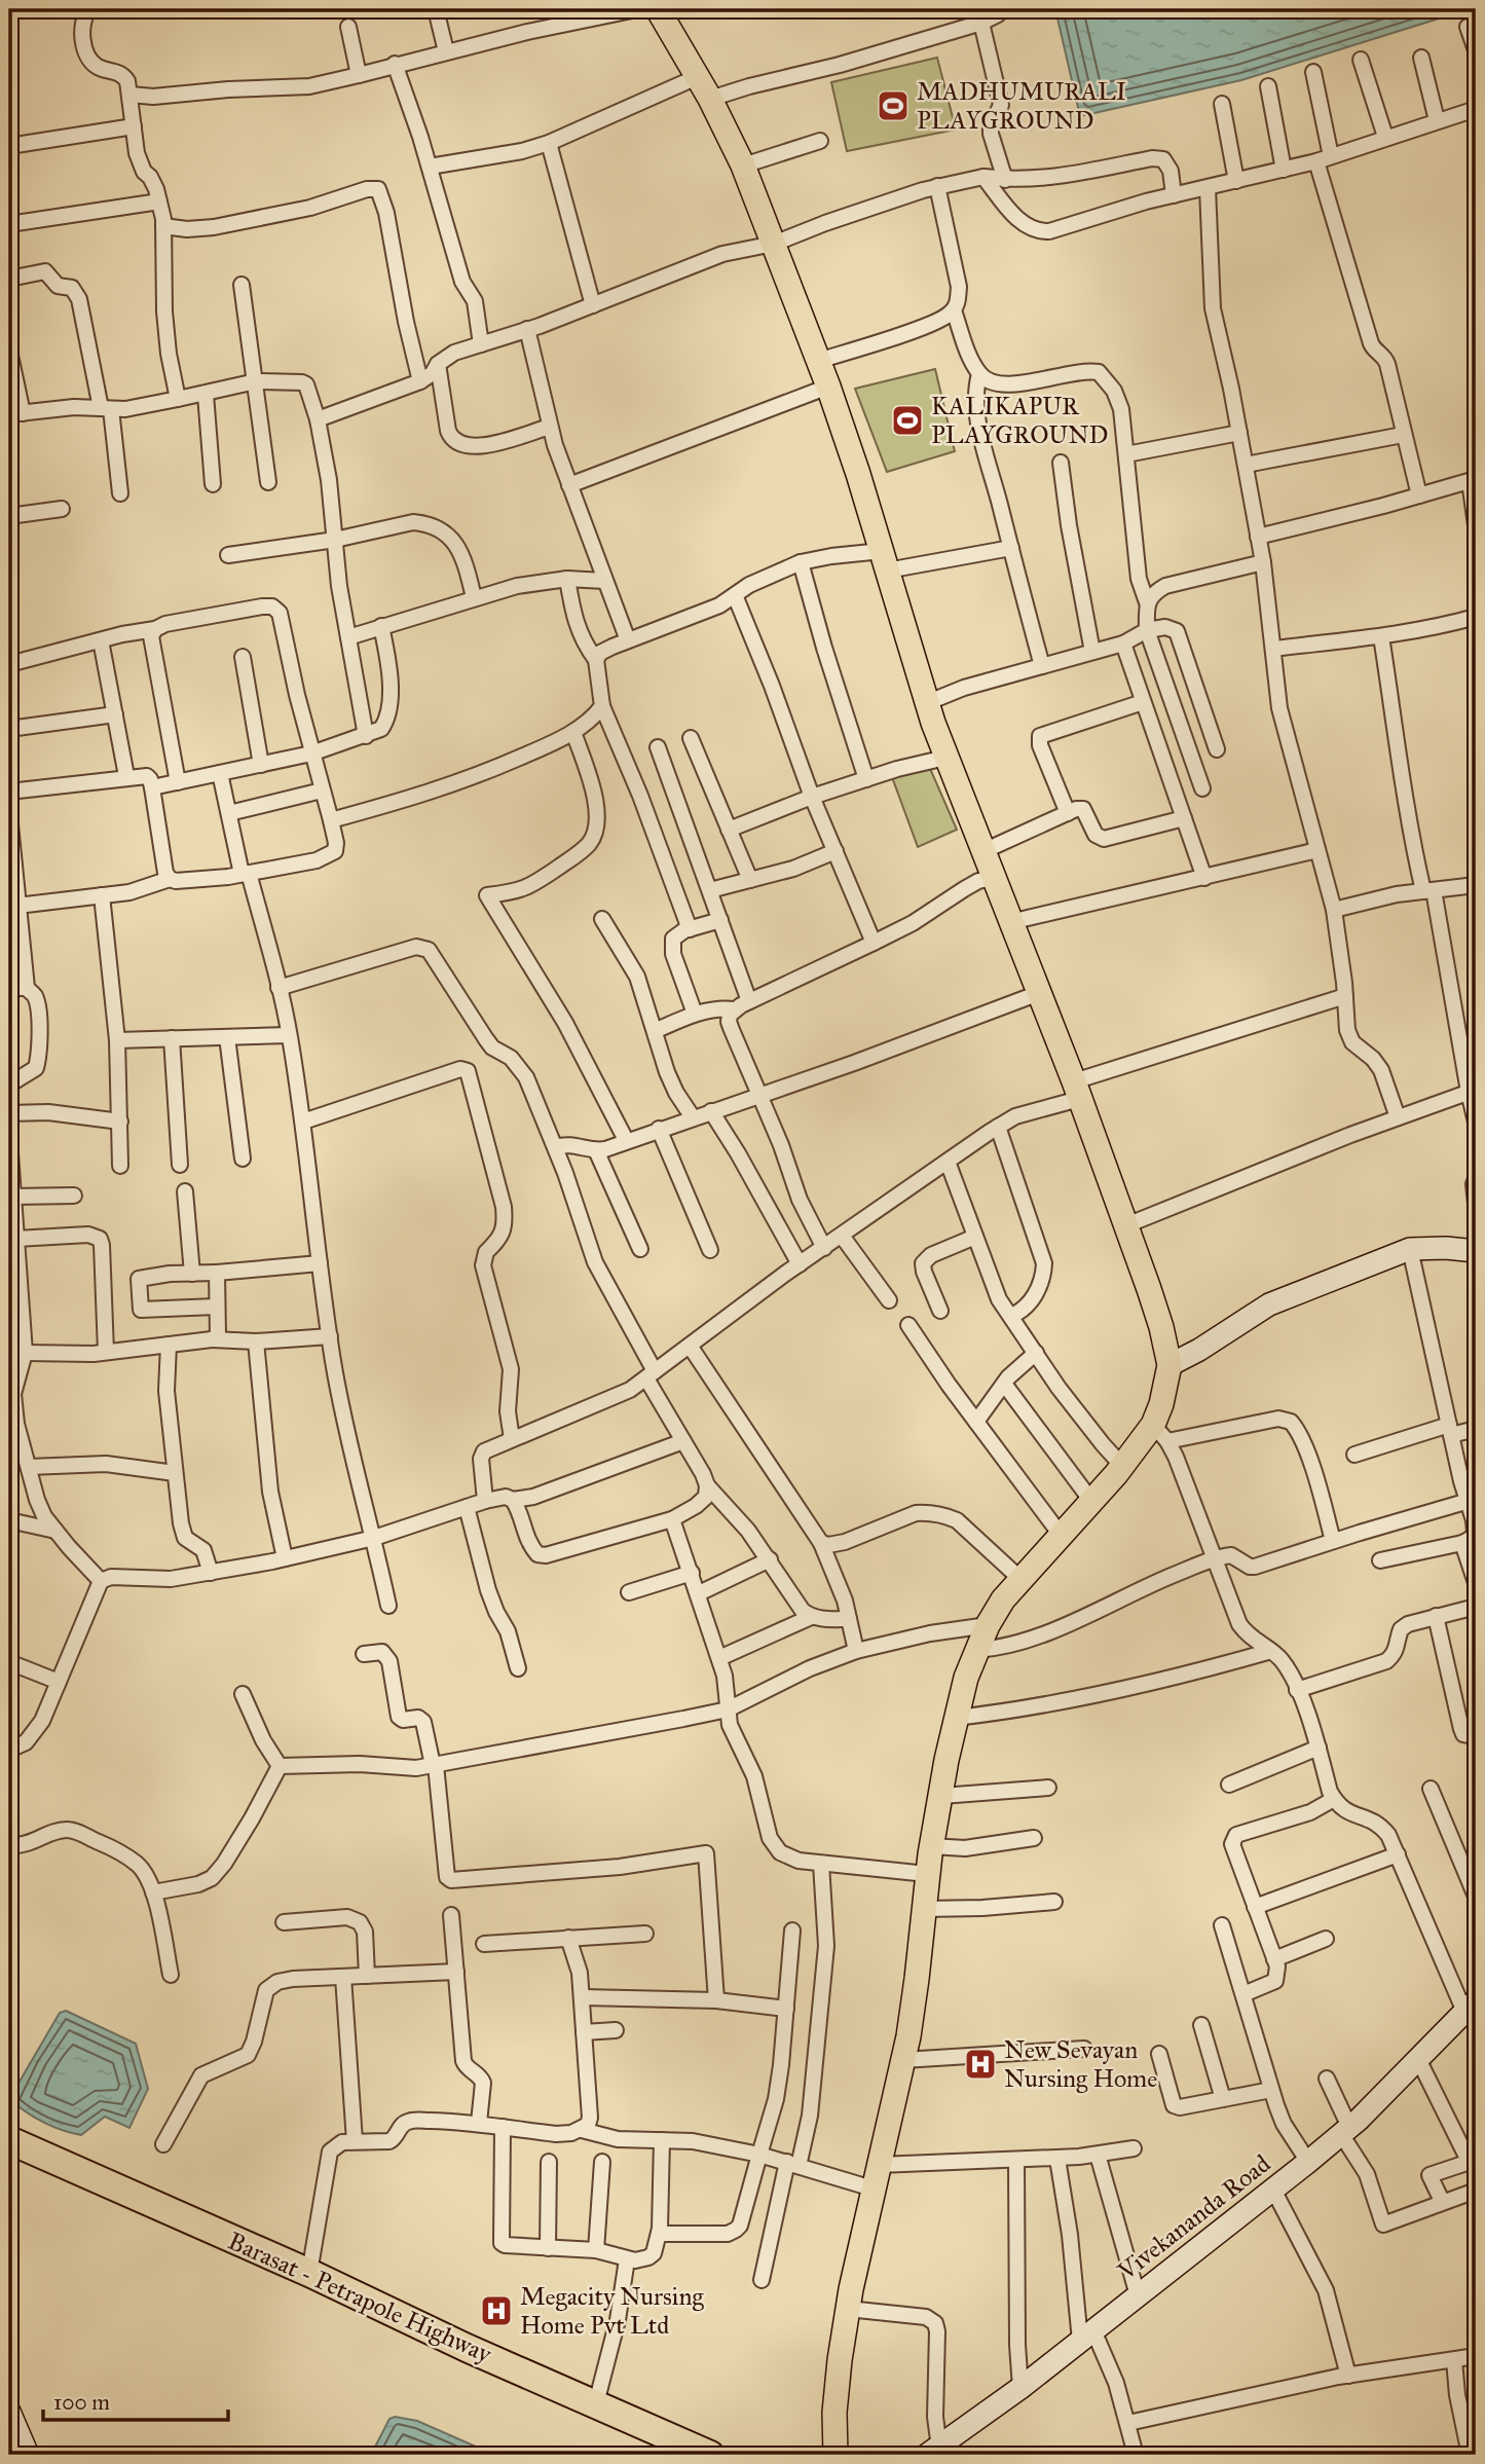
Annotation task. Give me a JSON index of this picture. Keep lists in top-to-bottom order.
{
  "streets": {
    "highway": ["Barasat - Petrapole Highway"],
    "street": ["Vivekananda Road"]
  },
  "places": {
    "sports": ["MADHUMURALI PLAYGROUND", "KALIKAPUR PLAYGROUND"],
    "hospital": ["New Sevayan Nursing Home", "Megacity Nursing Home Pvt Ltd"]
  },
  "scale_bar": "100 m"
}
